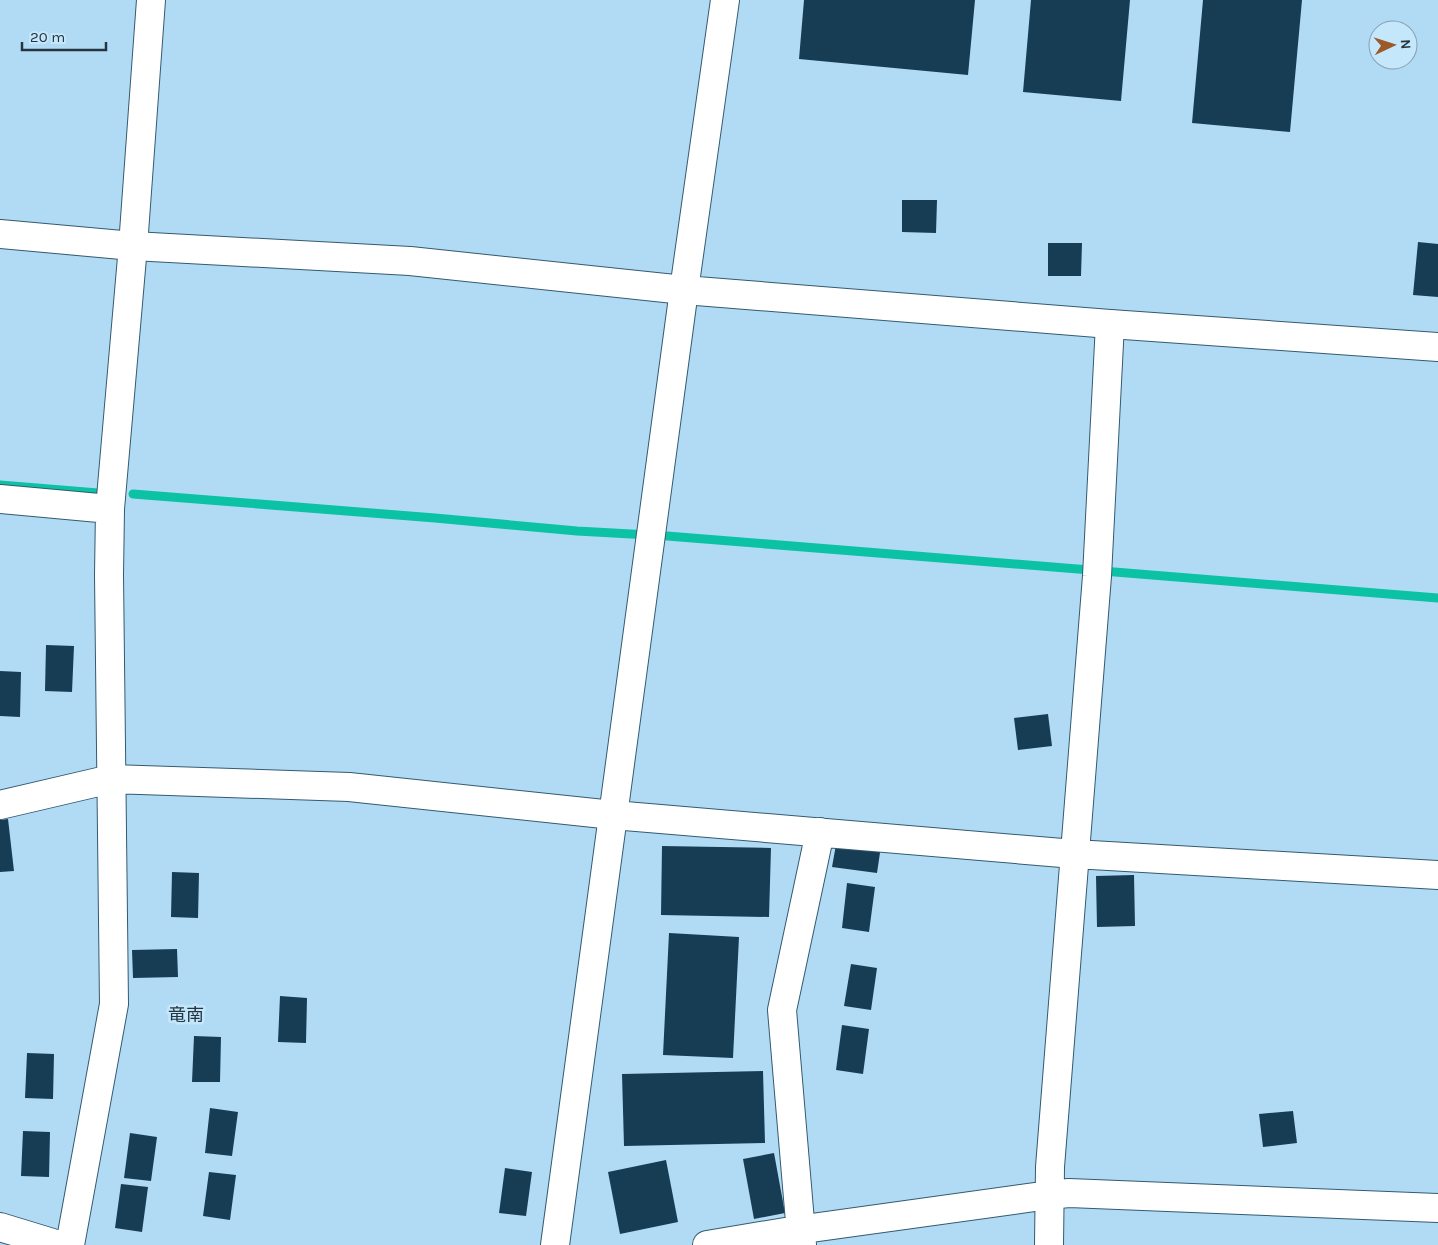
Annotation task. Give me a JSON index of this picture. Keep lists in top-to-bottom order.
{
  "districts": ["竜南"],
  "scale_bar": "20 m",
  "north": "right"
}
